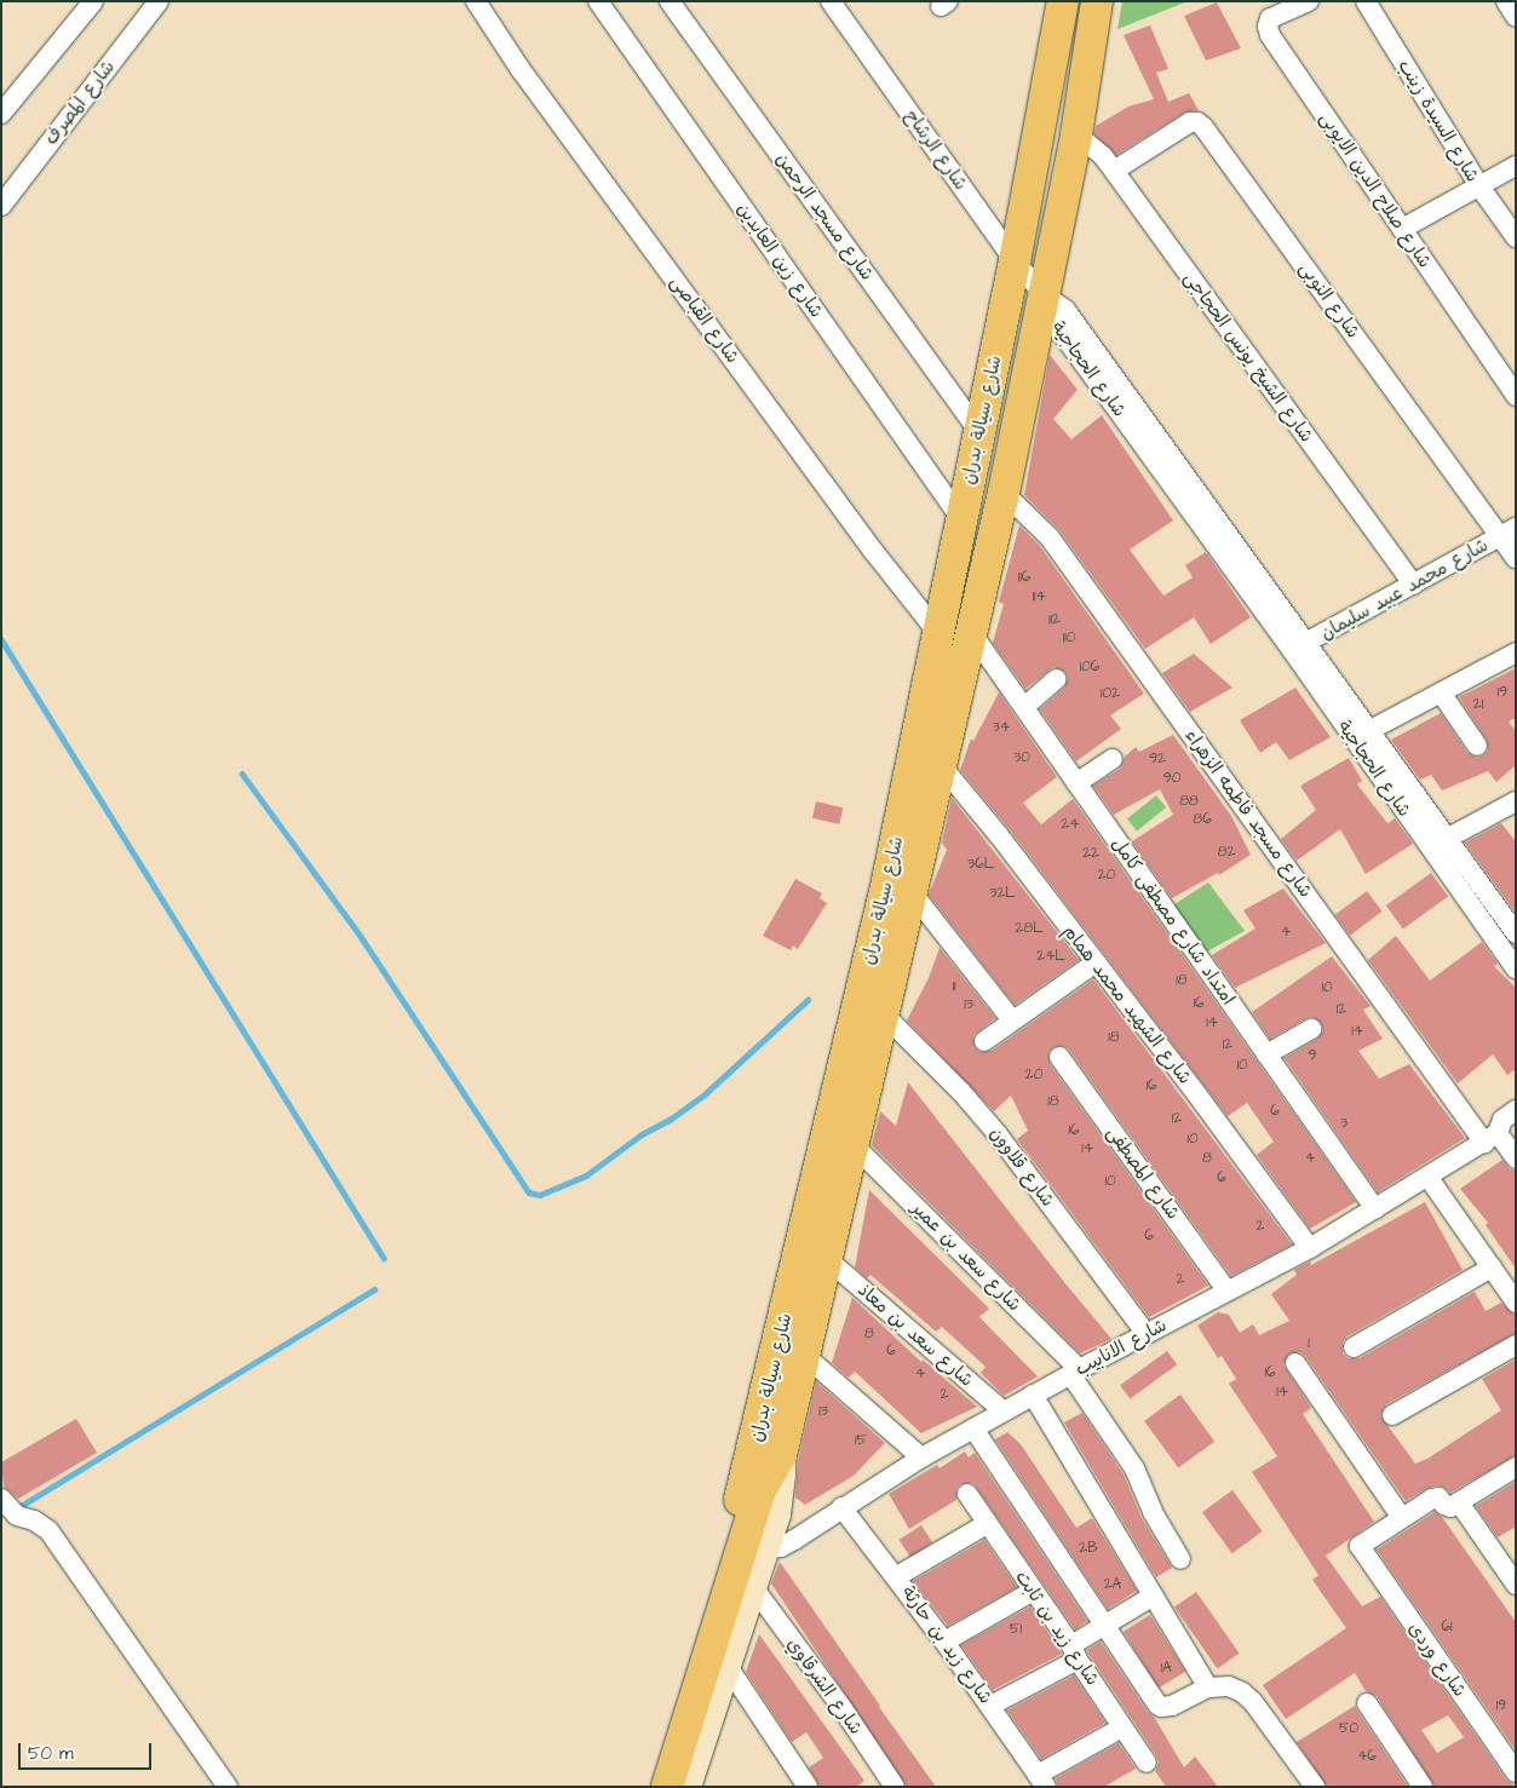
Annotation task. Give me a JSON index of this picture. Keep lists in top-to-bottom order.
{
  "streets": {
    "main road": ["شارع سيالة بدران"],
    "street": [
      "شارع المصرف",
      "شارع السيدة زينب",
      "شارع الرشاح",
      "شارع صلاح الدين الايوبى",
      "شارع مسجد الرحمن",
      "شارع زين العابدين",
      "شارع النوبى",
      "شارع القباصى",
      "شارع الشيخ يونس الحجاجى",
      "شارع الحجاجية",
      "شارع محمد عبيد سليمان",
      "شارع مسجد فاطمه الزهراء",
      "امتداد شارع مصطفى كامل",
      "شارع الشهيد محمد همام",
      "شارع قلاوون",
      "شارع المصطفى",
      "شارع سعد بن عمير",
      "شارع سعد بن معاذ",
      "شارع الانابيب",
      "شارع زيد بن ثابت",
      "شارع زيد بن حارثة",
      "شارع وردى",
      "شارع الشرقاوي"
    ]
  },
  "crossings": [
    ["شارع الرشاح", "شارع الحجاجية"],
    ["شارع الرشاح", "شارع سيالة بدران"],
    ["شارع مسجد الرحمن", "شارع سيالة بدران"],
    ["شارع زين العابدين", "شارع سيالة بدران"],
    ["شارع النوبى", "شارع الشيخ يونس الحجاجى"],
    ["شارع النوبى", "شارع محمد عبيد سليمان"],
    ["شارع القباصى", "شارع سيالة بدران"],
    ["شارع الشيخ يونس الحجاجى", "شارع سيالة بدران"],
    ["شارع الشيخ يونس الحجاجى", "شارع محمد عبيد سليمان"],
    ["شارع الحجاجية", "شارع سيالة بدران"],
    ["شارع الحجاجية", "شارع محمد عبيد سليمان"],
    ["شارع سيالة بدران", "شارع مسجد فاطمه الزهراء"],
    ["شارع سيالة بدران", "امتداد شارع مصطفى كامل"],
    ["شارع سيالة بدران", "شارع الشهيد محمد همام"],
    ["شارع سيالة بدران", "شارع قلاوون"],
    ["شارع سيالة بدران", "شارع سعد بن عمير"],
    ["شارع سيالة بدران", "شارع سعد بن معاذ"],
    ["شارع سيالة بدران", "شارع الانابيب"],
    ["شارع سيالة بدران", "شارع الشرقاوي"],
    ["شارع مسجد فاطمه الزهراء", "شارع الانابيب"],
    ["امتداد شارع مصطفى كامل", "شارع الانابيب"],
    ["شارع الشهيد محمد همام", "شارع الانابيب"],
    ["شارع قلاوون", "شارع الانابيب"],
    ["شارع المصطفى", "شارع الانابيب"],
    ["شارع سعد بن عمير", "شارع الانابيب"],
    ["شارع سعد بن معاذ", "شارع الانابيب"],
    ["شارع الانابيب", "شارع زيد بن حارثة"]
  ],
  "house_numbers": [
    "116",
    "114",
    "112",
    "110",
    "106",
    "19",
    "102",
    "21",
    "34",
    "30",
    "92",
    "90",
    "88",
    "86",
    "24",
    "82",
    "22",
    "36L",
    "20",
    "32L",
    "28L",
    "4",
    "24L",
    "18",
    "11",
    "10",
    "16",
    "13",
    "12",
    "14",
    "14",
    "18",
    "12",
    "9",
    "10",
    "20",
    "16",
    "18",
    "6",
    "12",
    "3",
    "16",
    "10",
    "14",
    "8",
    "4",
    "6",
    "10",
    "2",
    "6",
    "2",
    "8",
    "1",
    "6",
    "16",
    "4",
    "14",
    "2",
    "13",
    "15",
    "2B",
    "2A",
    "61",
    "51",
    "1A",
    "19",
    "50",
    "46"
  ],
  "scale_bar": "50 m"
}
